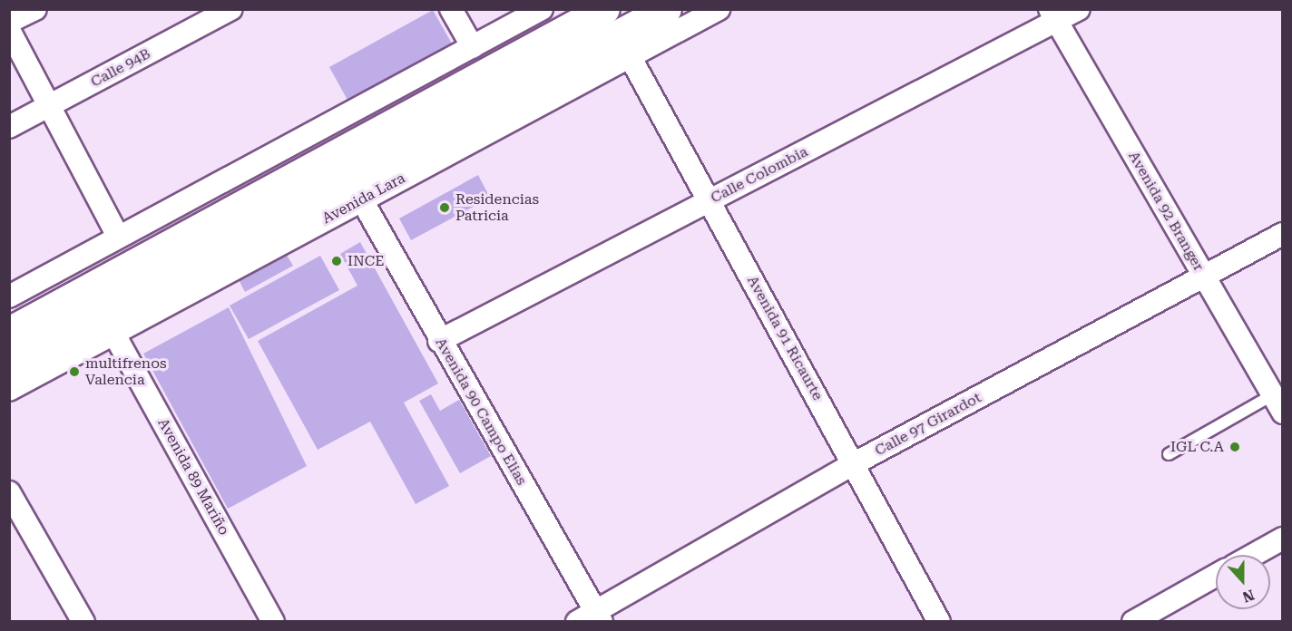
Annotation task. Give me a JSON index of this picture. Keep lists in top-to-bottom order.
{
  "streets": {
    "street": [
      "Calle 94B",
      "Calle Colombia",
      "Avenida Lara",
      "Avenida 92 Branger",
      "Avenida 91 Ricaurte",
      "Avenida 90 Campo Elias",
      "Calle 97 Girardot",
      "Avenida 89 Mariño"
    ]
  },
  "crossings": [
    ["Calle Colombia", "Avenida 92 Branger"],
    ["Calle Colombia", "Avenida 91 Ricaurte"],
    ["Calle Colombia", "Avenida 90 Campo Elias"],
    ["Avenida Lara", "Avenida 91 Ricaurte"],
    ["Avenida Lara", "Avenida 90 Campo Elias"],
    ["Avenida Lara", "Avenida 89 Mariño"],
    ["Avenida 92 Branger", "Calle 97 Girardot"],
    ["Avenida 91 Ricaurte", "Calle 97 Girardot"],
    ["Avenida 90 Campo Elias", "Calle 97 Girardot"]
  ],
  "places": [
    "Residencias Patricia",
    "INCE",
    "multifrenos Valencia",
    "IGL C.A"
  ],
  "north": "bottom"
}
